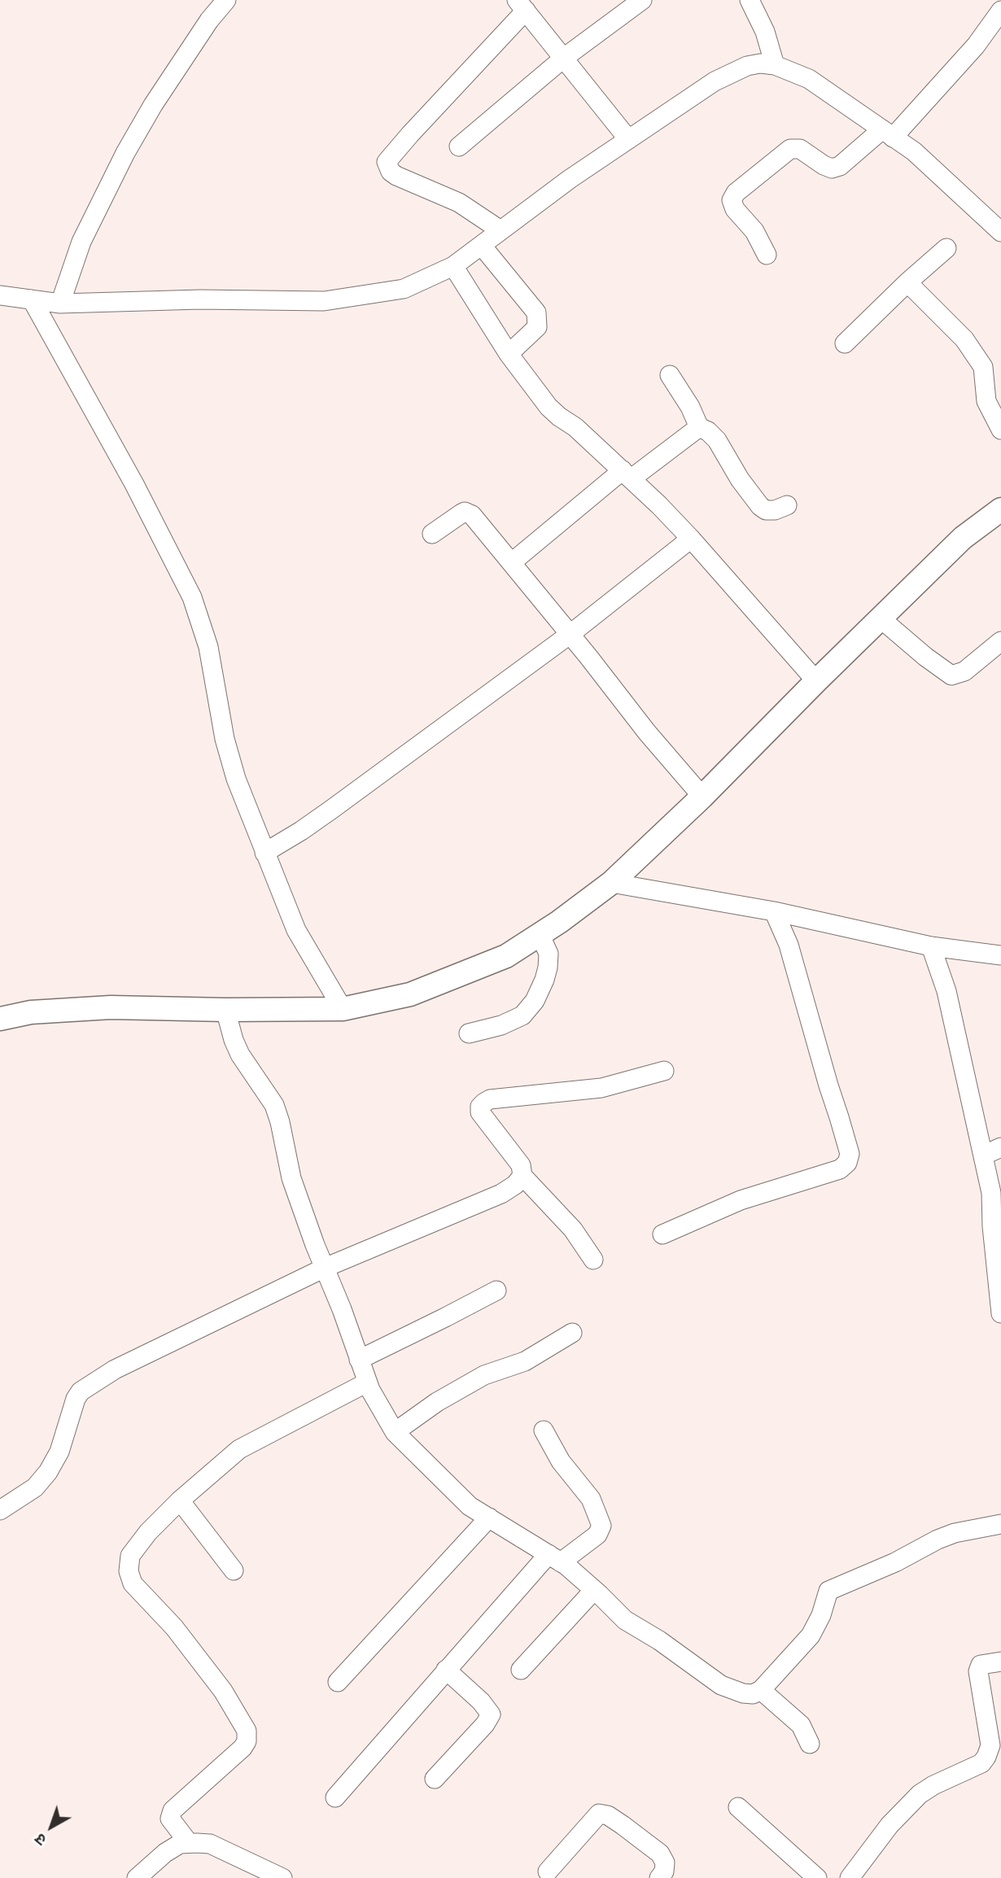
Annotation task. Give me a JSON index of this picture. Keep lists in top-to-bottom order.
{
  "north": "bottom left"
}
